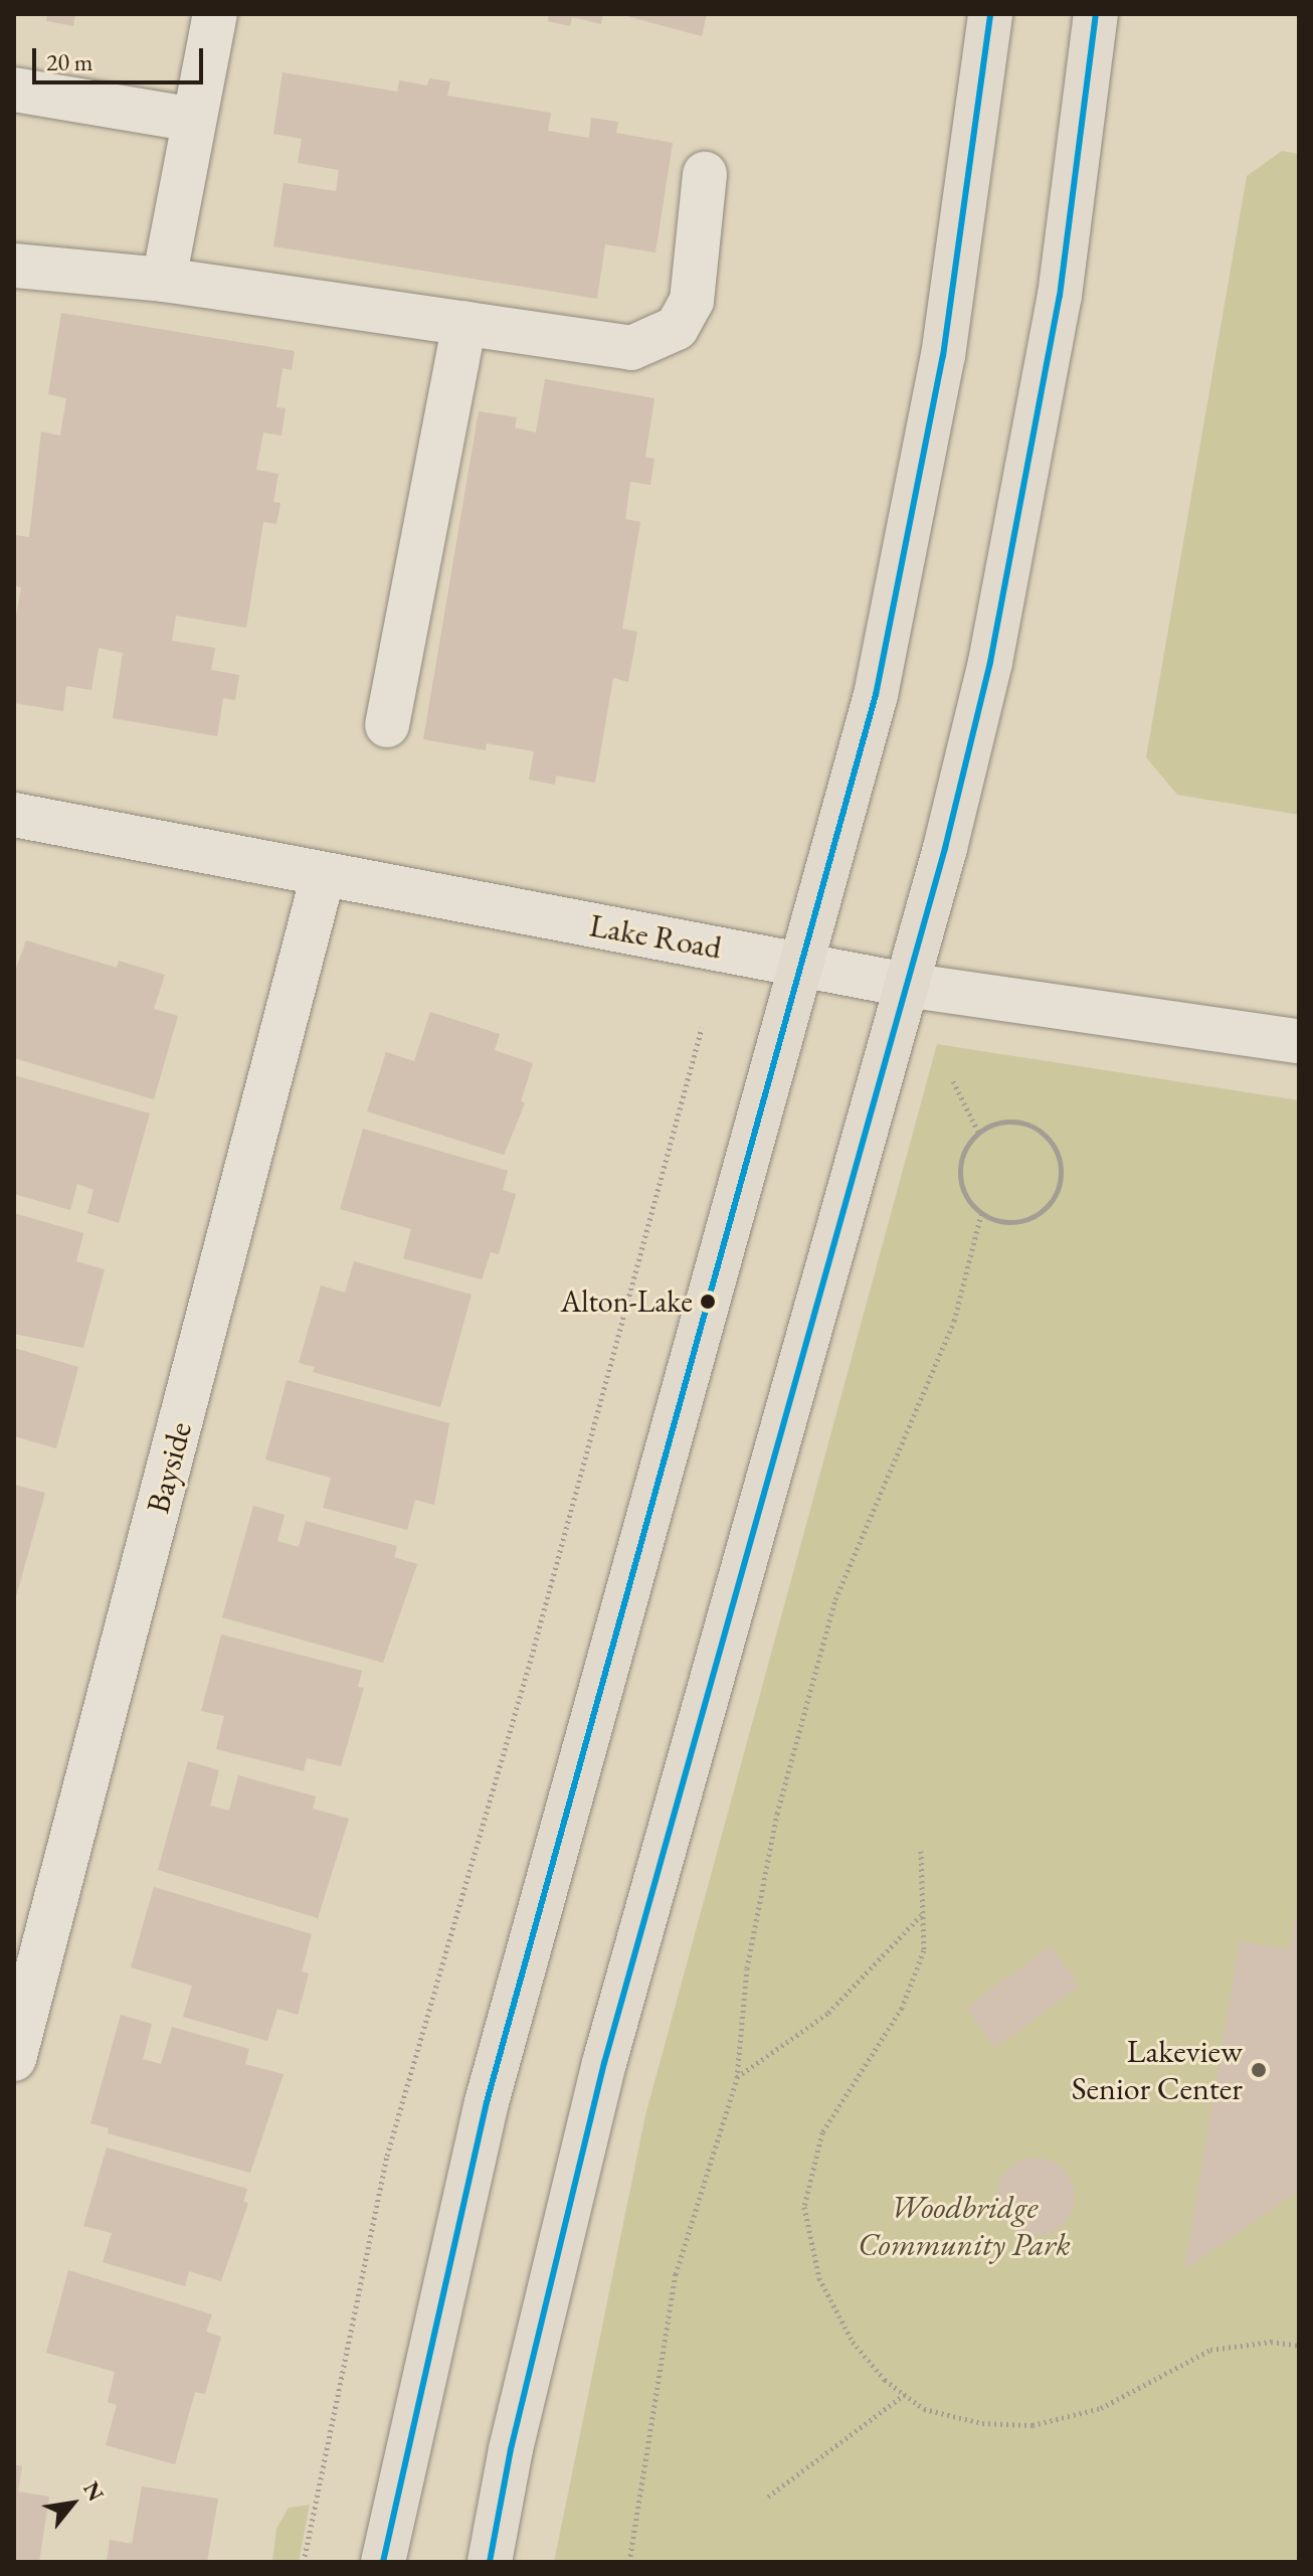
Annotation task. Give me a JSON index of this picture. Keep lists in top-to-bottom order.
{
  "streets": {
    "street": ["Lake Road", "Bayside"]
  },
  "crossings": [
    ["Lake Road", "Bayside"]
  ],
  "parks": ["Woodbridge Community Park"],
  "places": ["Alton-Lake", "Lakeview Senior Center"],
  "scale_bar": "20 m",
  "north": "top right"
}
